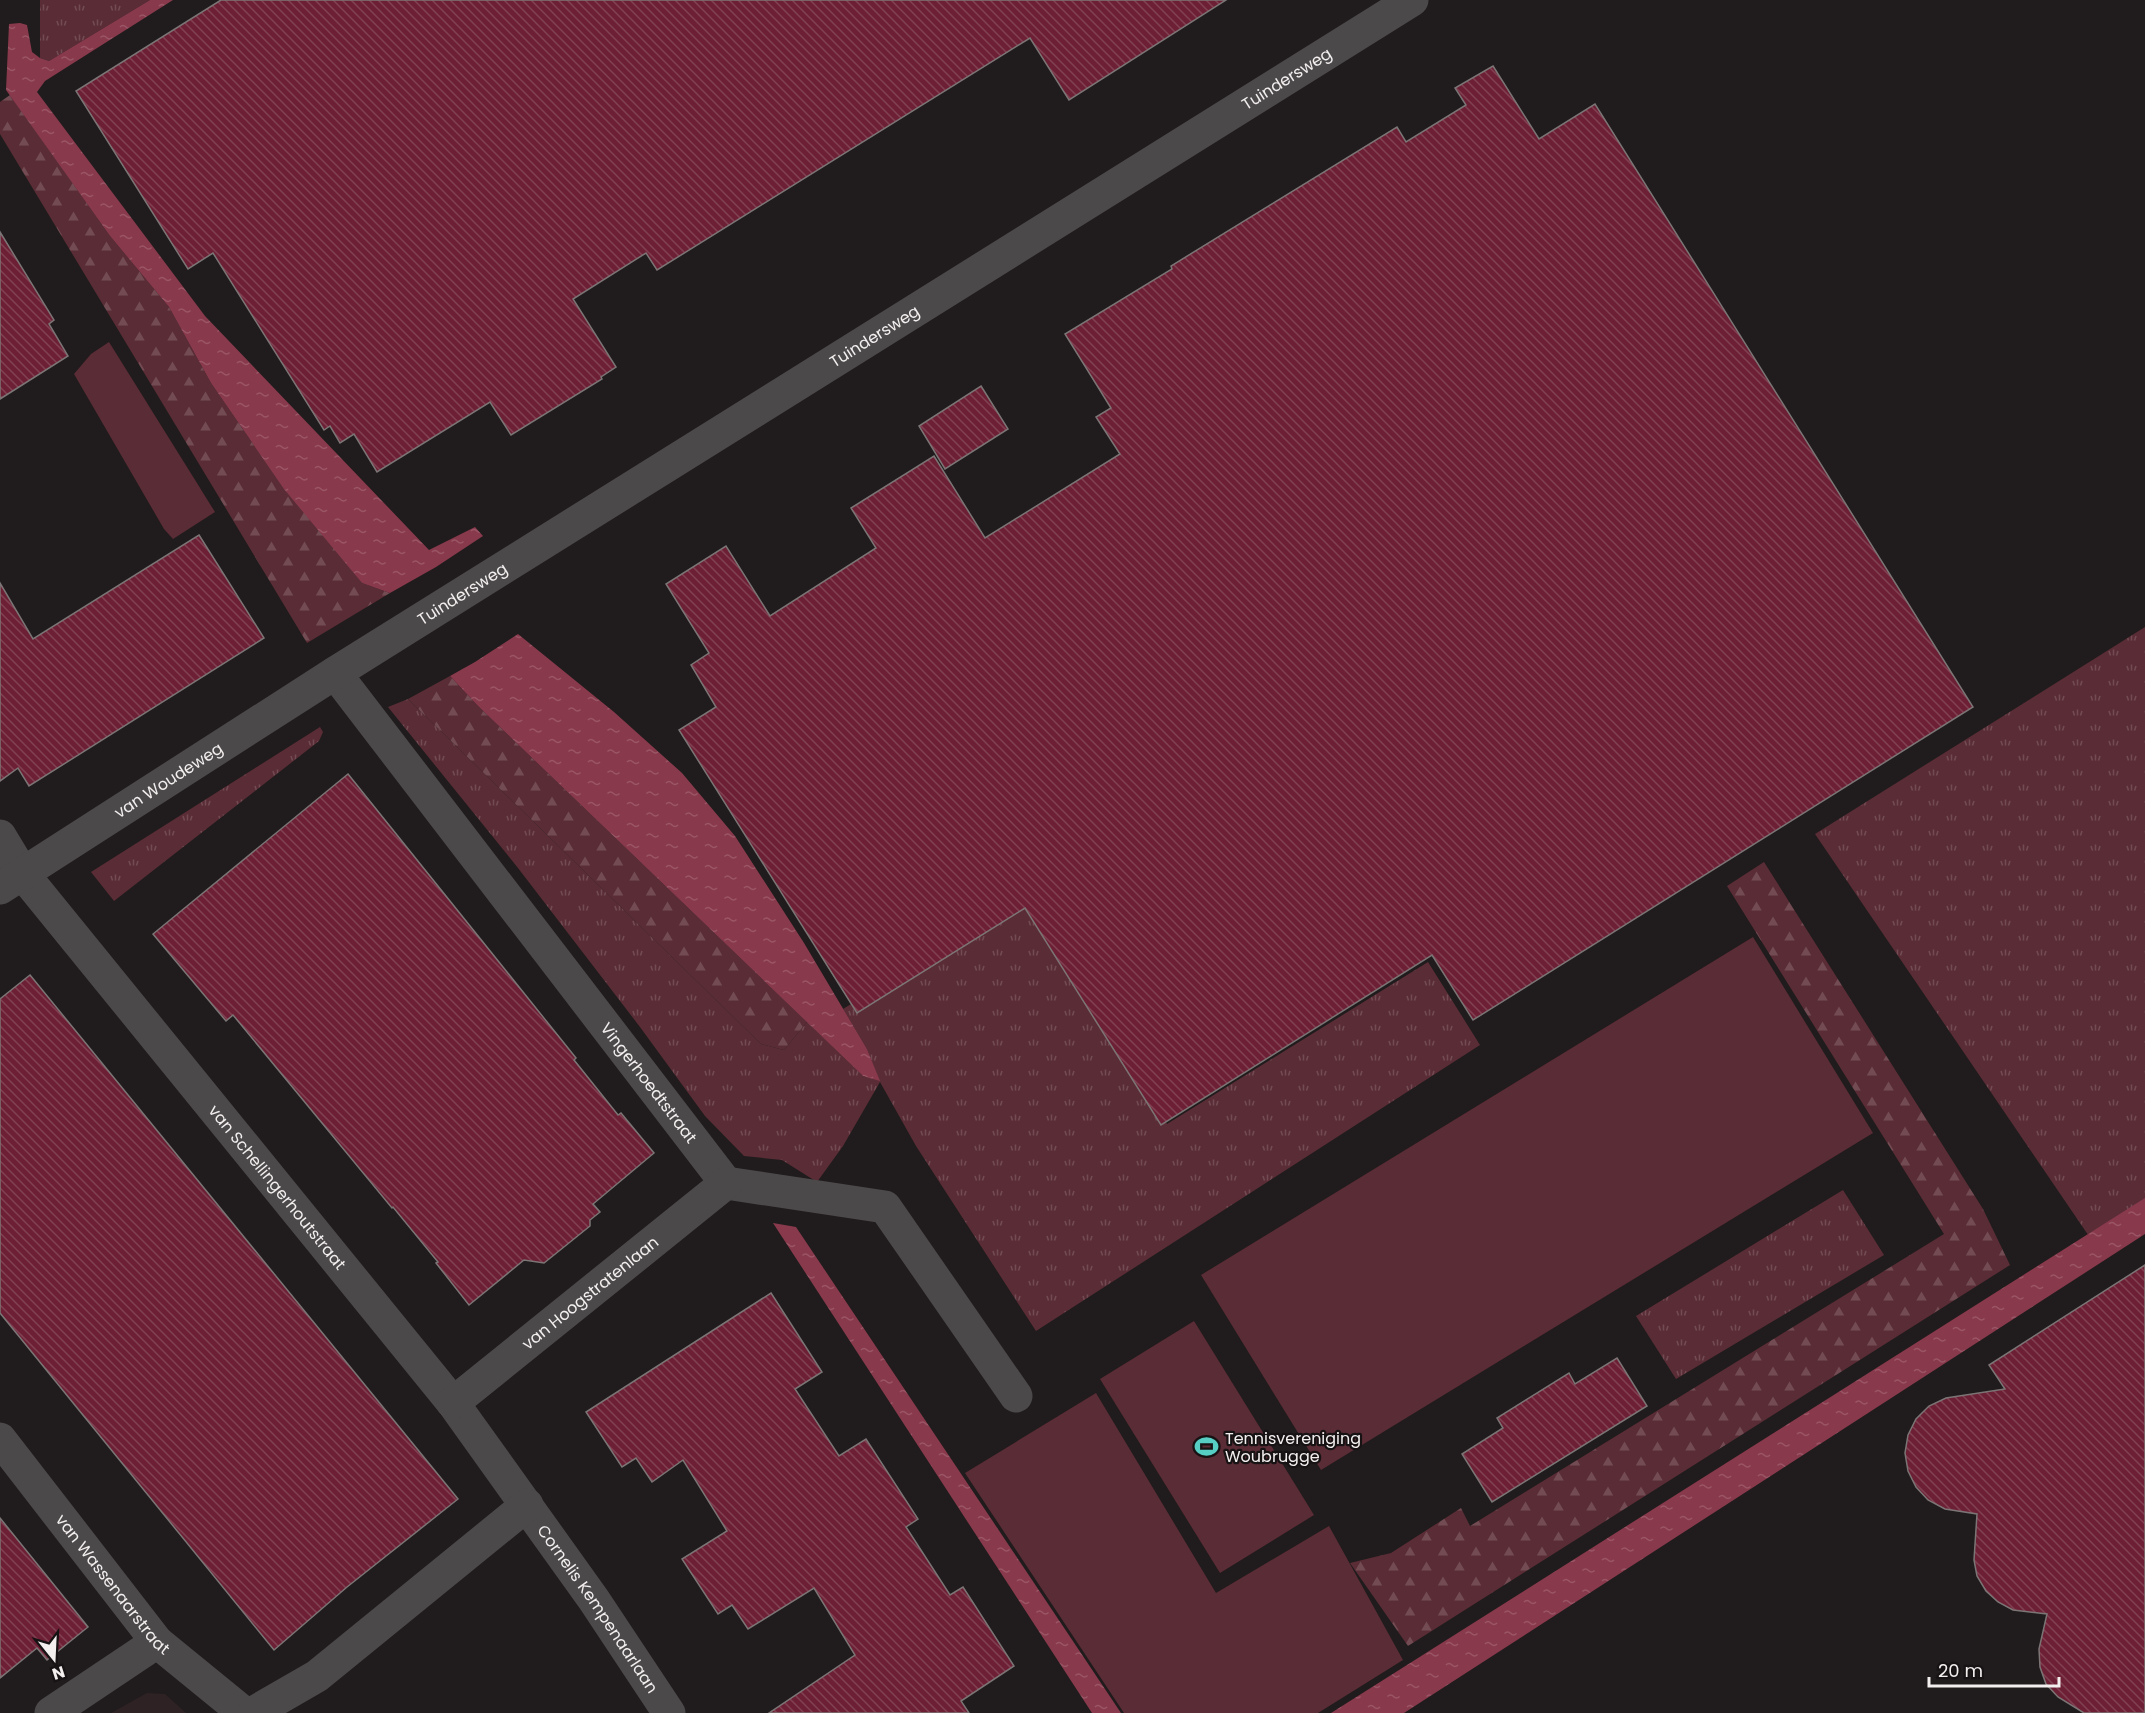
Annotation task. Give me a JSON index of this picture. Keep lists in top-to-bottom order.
{
  "streets": {
    "street": [
      "Tuindersweg",
      "van Woudeweg",
      "Vingerhoedtstraat",
      "van Schellingerhoutstraat",
      "van Hoogstratenlaan",
      "van Wassenaarstraat",
      "Cornelis Kempenaarlaan"
    ]
  },
  "crossings": [
    ["Tuindersweg", "van Woudeweg"],
    ["Tuindersweg", "Vingerhoedtstraat"],
    ["van Woudeweg", "Vingerhoedtstraat"],
    ["van Woudeweg", "van Schellingerhoutstraat"],
    ["Vingerhoedtstraat", "van Hoogstratenlaan"],
    ["van Schellingerhoutstraat", "van Hoogstratenlaan"],
    ["van Schellingerhoutstraat", "Cornelis Kempenaarlaan"]
  ],
  "places": {
    "sports": ["Tennisvereniging Woubrugge"]
  },
  "scale_bar": "20 m",
  "north": "bottom"
}
